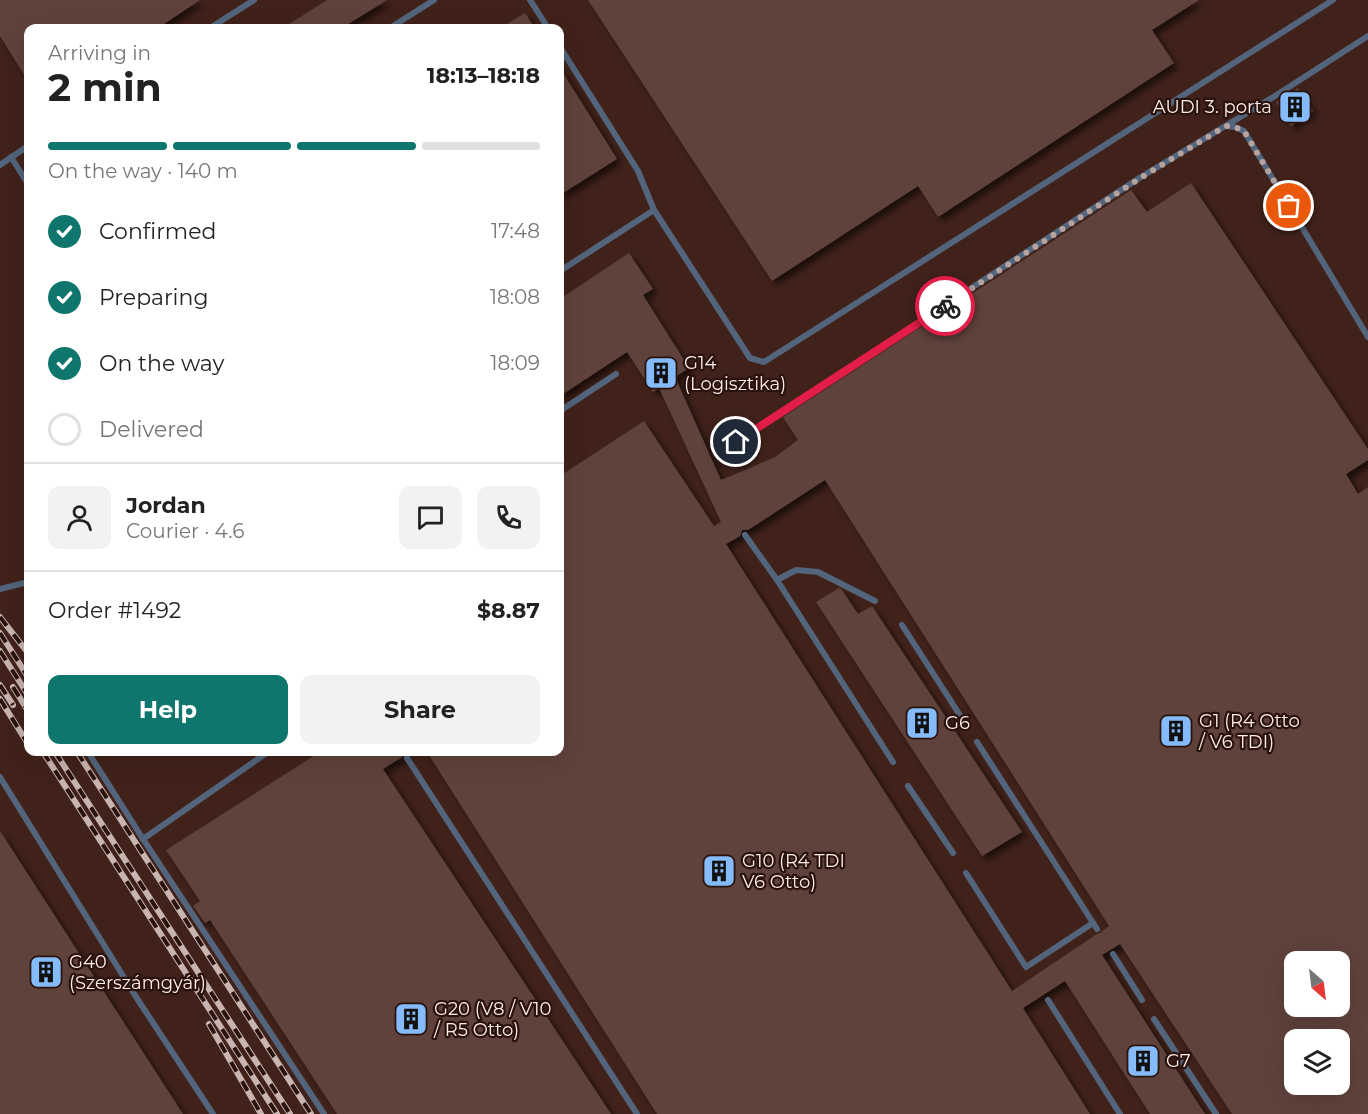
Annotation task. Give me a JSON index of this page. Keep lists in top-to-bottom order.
{
  "places": {
    "building": [
      "AUDI 3. porta",
      "G14 (Logisztika)",
      "G6",
      "G1 (R4 Otto / V6 TDI)",
      "G10 (R4 TDI V6 Otto)",
      "G40 (Szerszámgyár)",
      "G20 (V8 / V10 / R5 Otto)",
      "G7"
    ]
  },
  "north": "bottom right",
  "page": {
    "heading": ["2 min", "Arriving in", "18:13–18:18"],
    "panel": [
      "Jordan",
      "Courier · 4.6",
      "Order #1492",
      "$8.87"
    ],
    "bar": "On the way · 140 m",
    "list": [
      ["Confirmed", "17:48"],
      ["Preparing", "18:08"],
      ["On the way", "18:09"],
      "Delivered"
    ],
    "buttons": ["Help", "Share"]
  }
}
